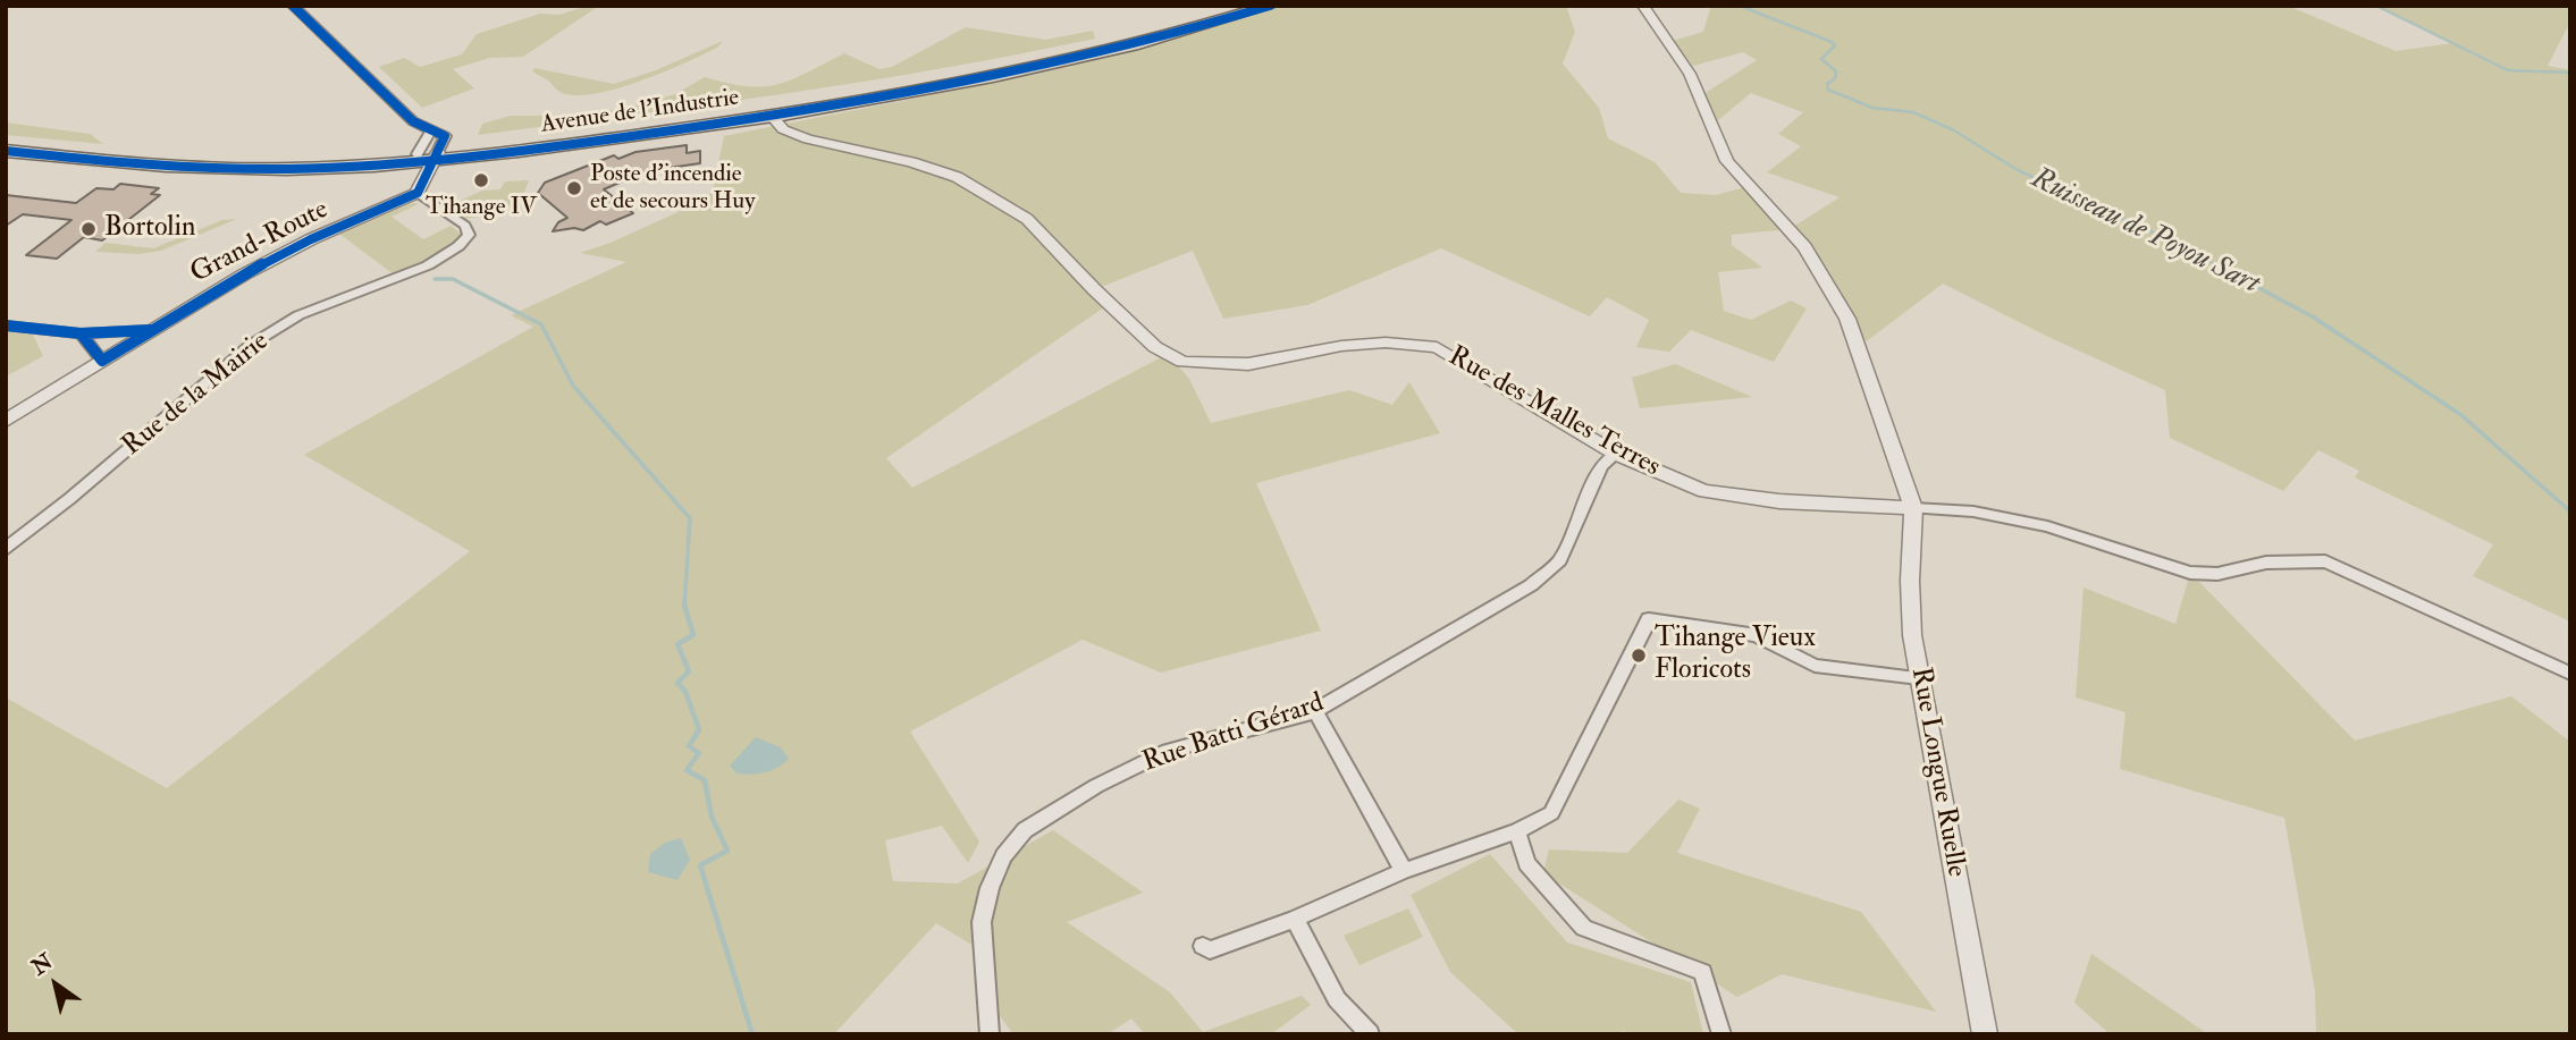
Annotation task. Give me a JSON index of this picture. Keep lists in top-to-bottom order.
{
  "streets": {
    "main road": ["Avenue de l'Industrie"],
    "street": [
      "Grand-Route",
      "Rue de la Mairie",
      "Rue des Malles Terres",
      "Rue Batti Gérard",
      "Rue Longue Ruelle"
    ]
  },
  "crossings": [
    ["Avenue de l'Industrie", "Grand-Route"],
    ["Avenue de l'Industrie", "Rue de la Mairie"],
    ["Avenue de l'Industrie", "Rue des Malles Terres"],
    ["Grand-Route", "Rue de la Mairie"],
    ["Rue des Malles Terres", "Rue Batti Gérard"],
    ["Rue des Malles Terres", "Rue Longue Ruelle"]
  ],
  "water": ["Ruisseau de Poyou Sart"],
  "places": [
    "Tihange IV",
    "Poste d'incendie et de secours Huy",
    "Bortolin",
    "Tihange Vieux Floricots"
  ],
  "north": "top left"
}
